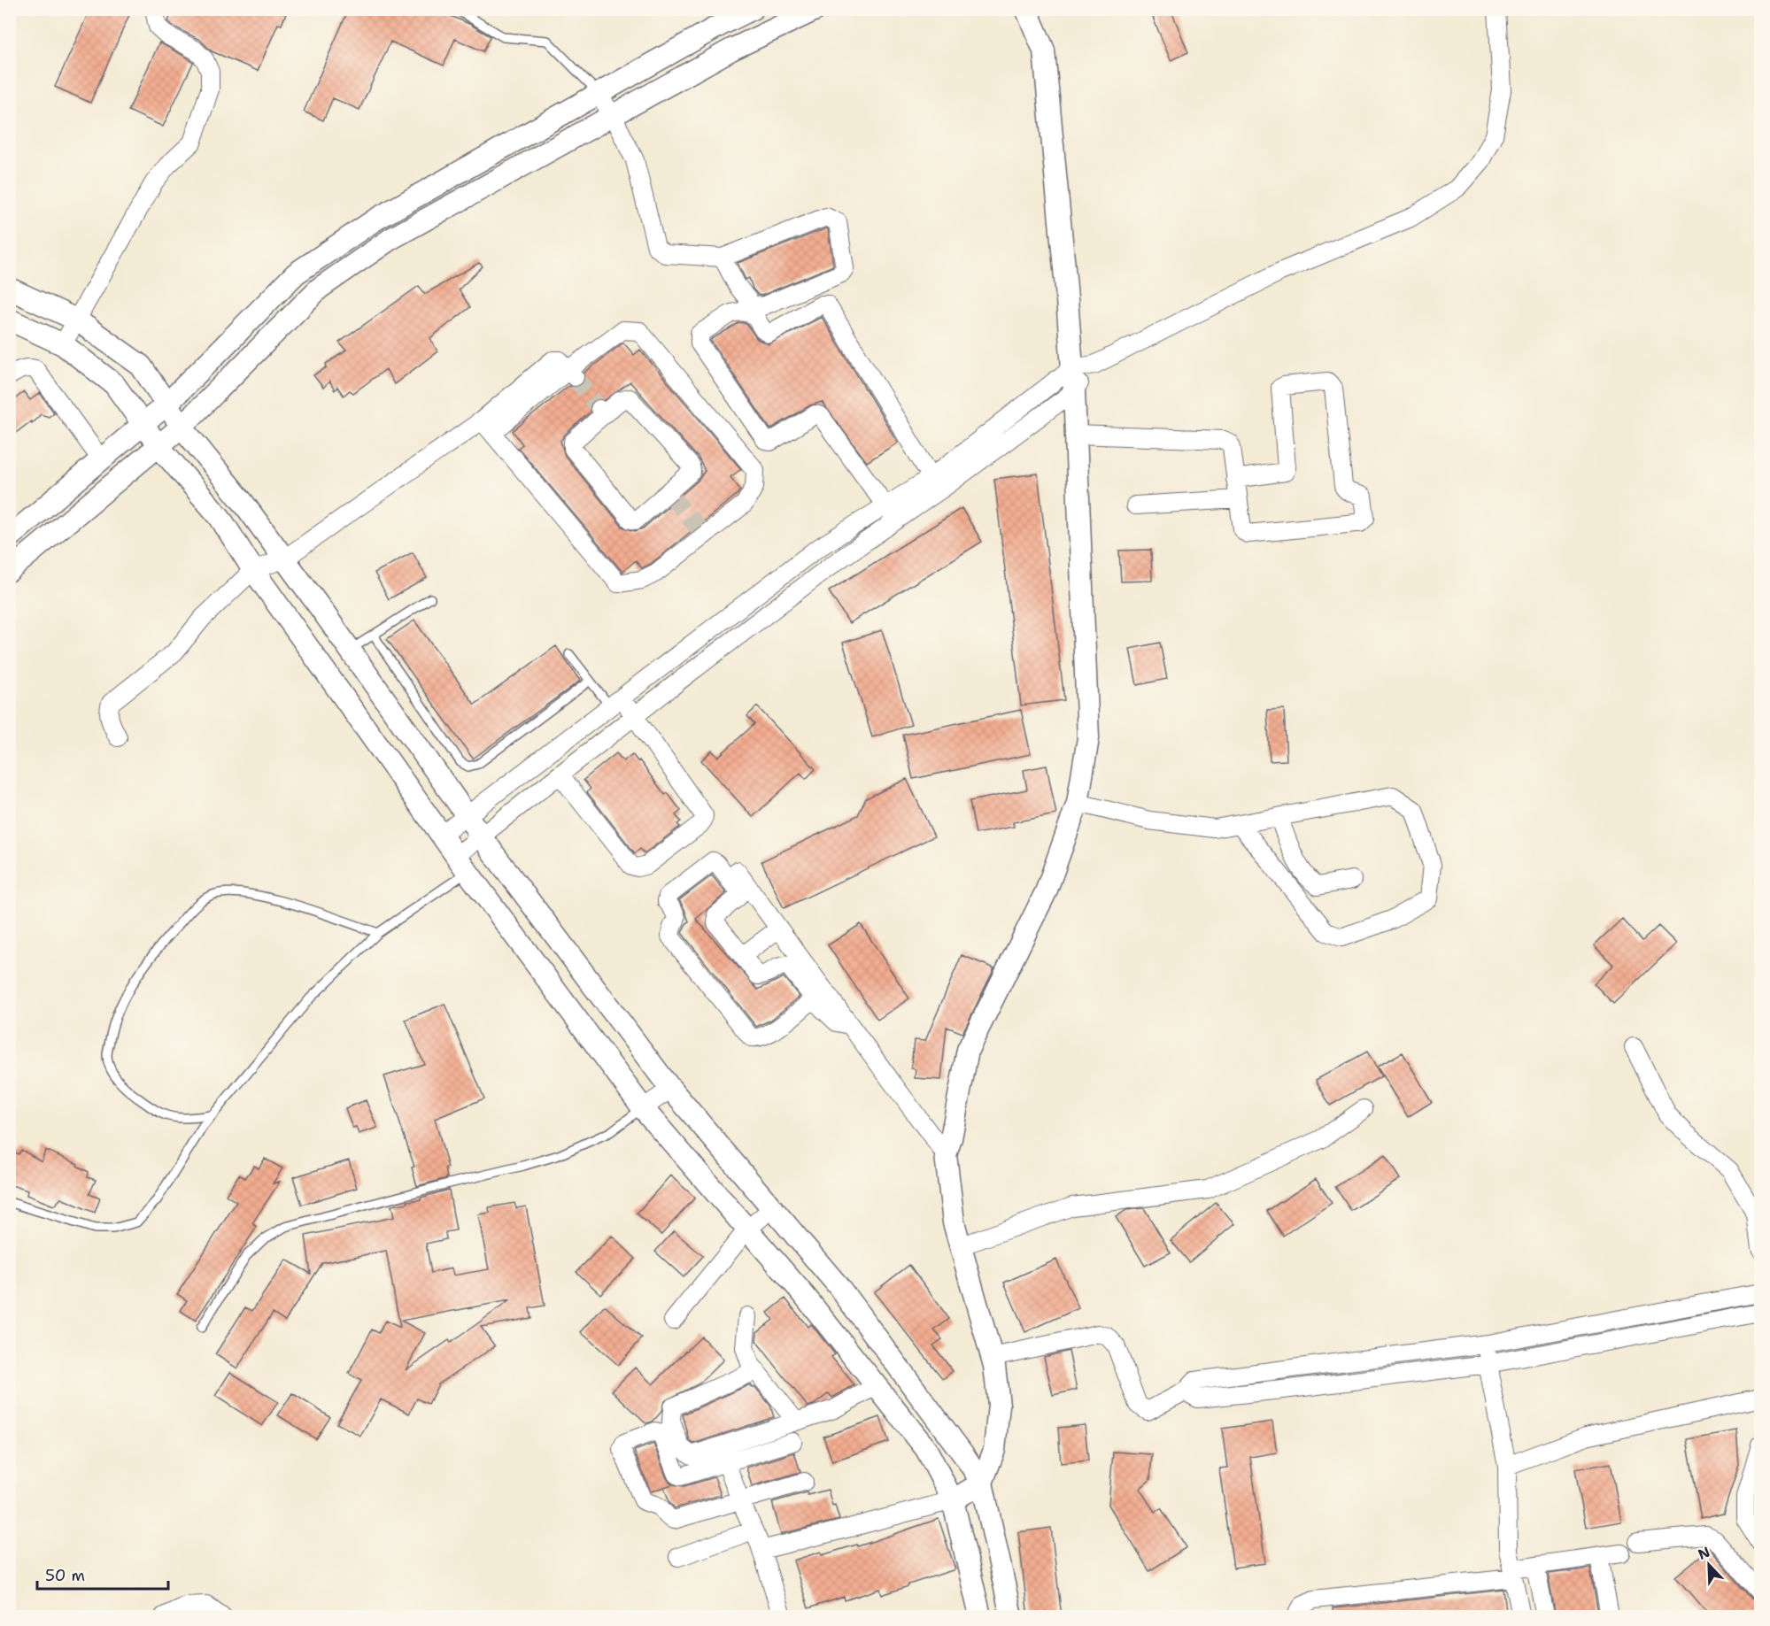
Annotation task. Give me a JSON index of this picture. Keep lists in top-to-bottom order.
{
  "scale_bar": "50 m",
  "north": "top left"
}
